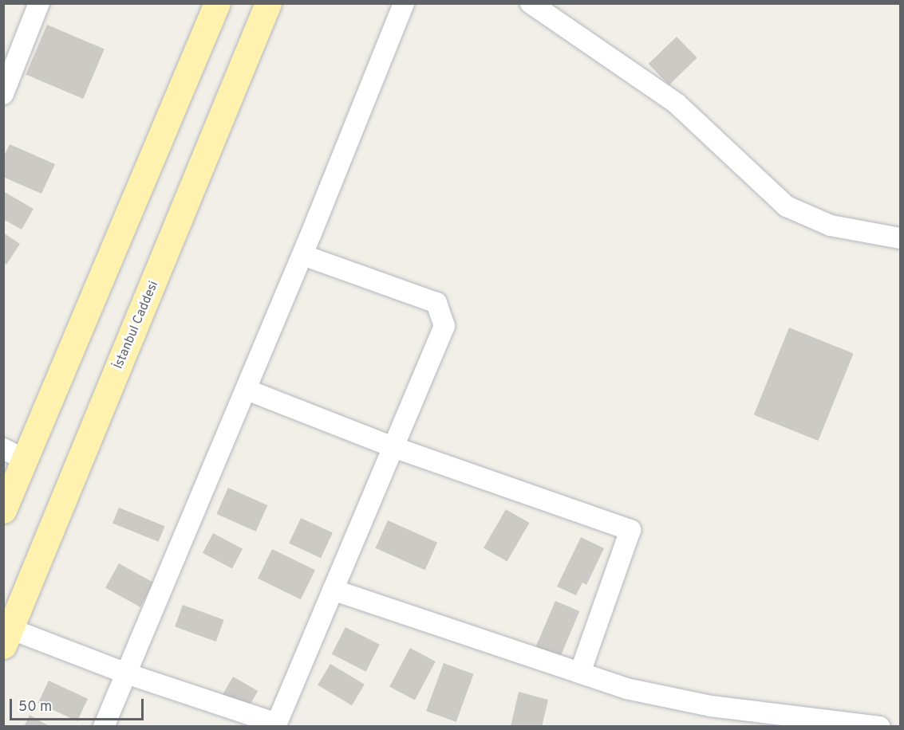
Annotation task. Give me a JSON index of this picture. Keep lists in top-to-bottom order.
{
  "streets": {
    "main road": ["İstanbul Caddesi"]
  },
  "scale_bar": "50 m"
}
